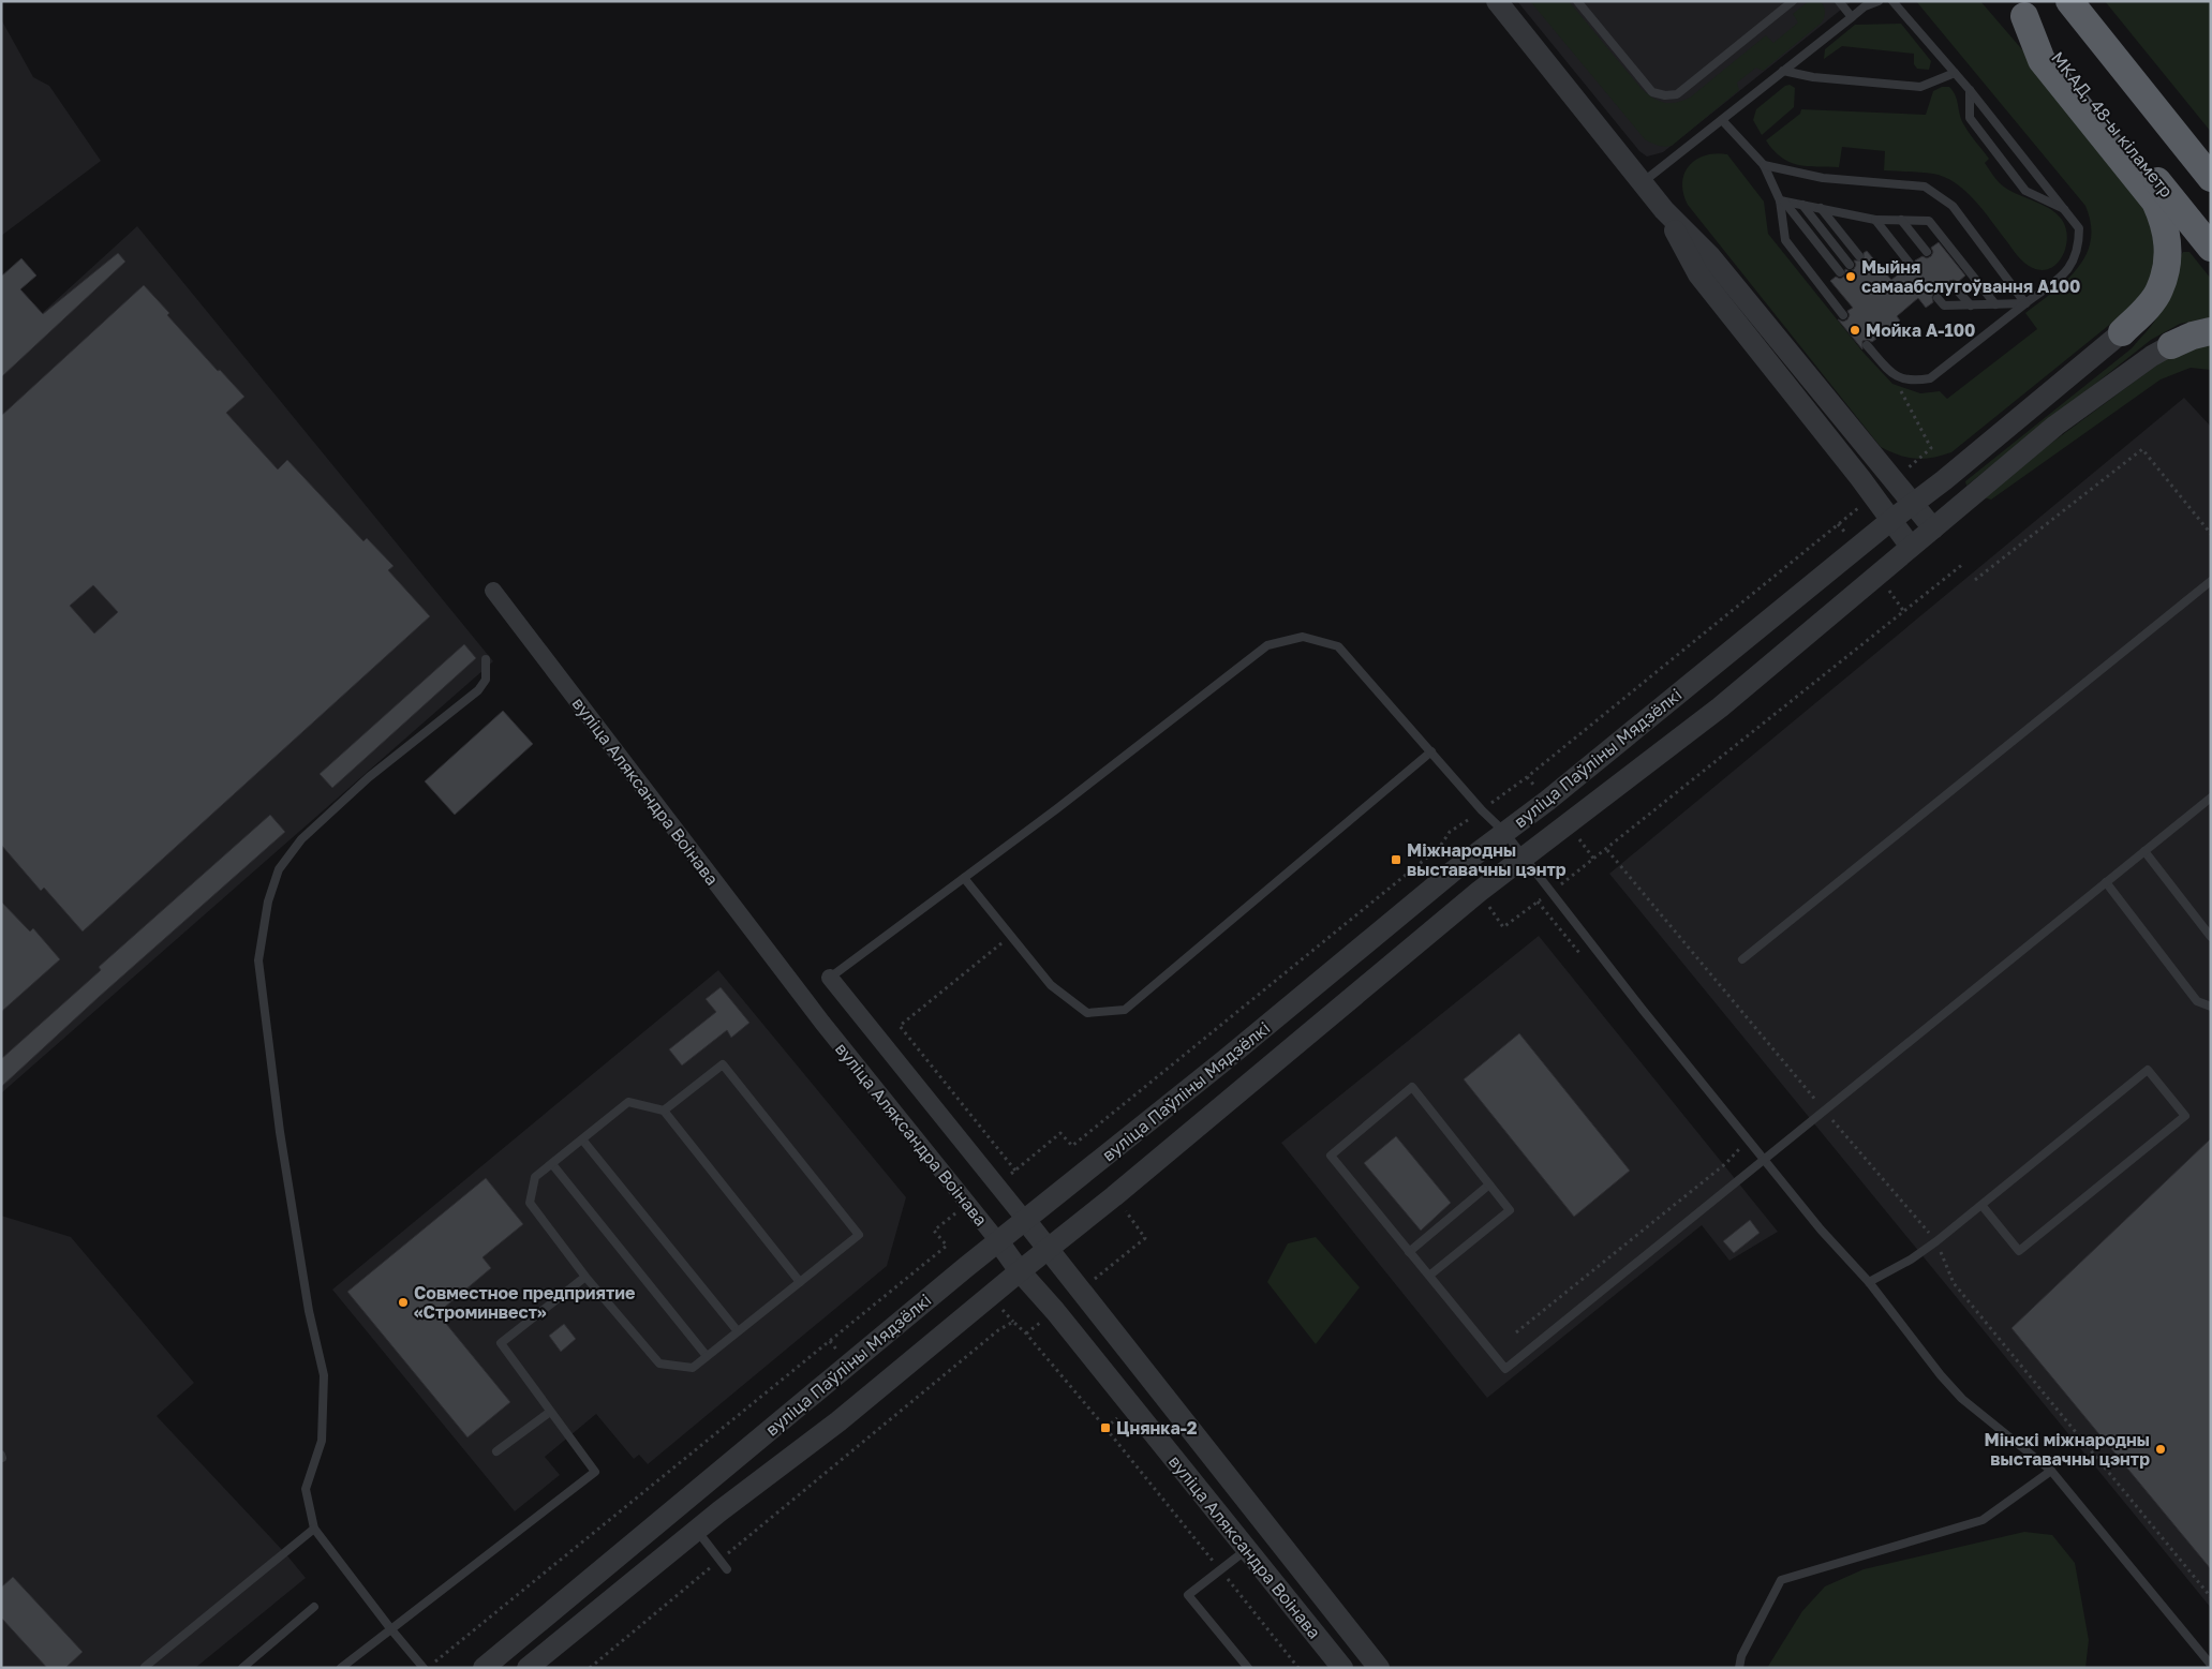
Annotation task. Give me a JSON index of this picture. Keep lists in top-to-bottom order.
{
  "streets": {
    "highway": ["МКАД, 48-ы кіламетр"],
    "street": ["вуліца Паўліны Мядзёлкі", "вуліца Аляксандра Воінава"]
  },
  "crossings": [
    ["вуліца Паўліны Мядзёлкі", "вуліца Аляксандра Воінава"]
  ],
  "places": {
    "other": [
      "Мыйня самаабслугоўвання A100",
      "Мойка A-100",
      "Совместное предприятие «Строминвест»",
      "Мінскі міжнародны выставачны цэнтр"
    ],
    "transit": ["Міжнародны выставачны цэнтр", "Цнянка-2"]
  }
}
